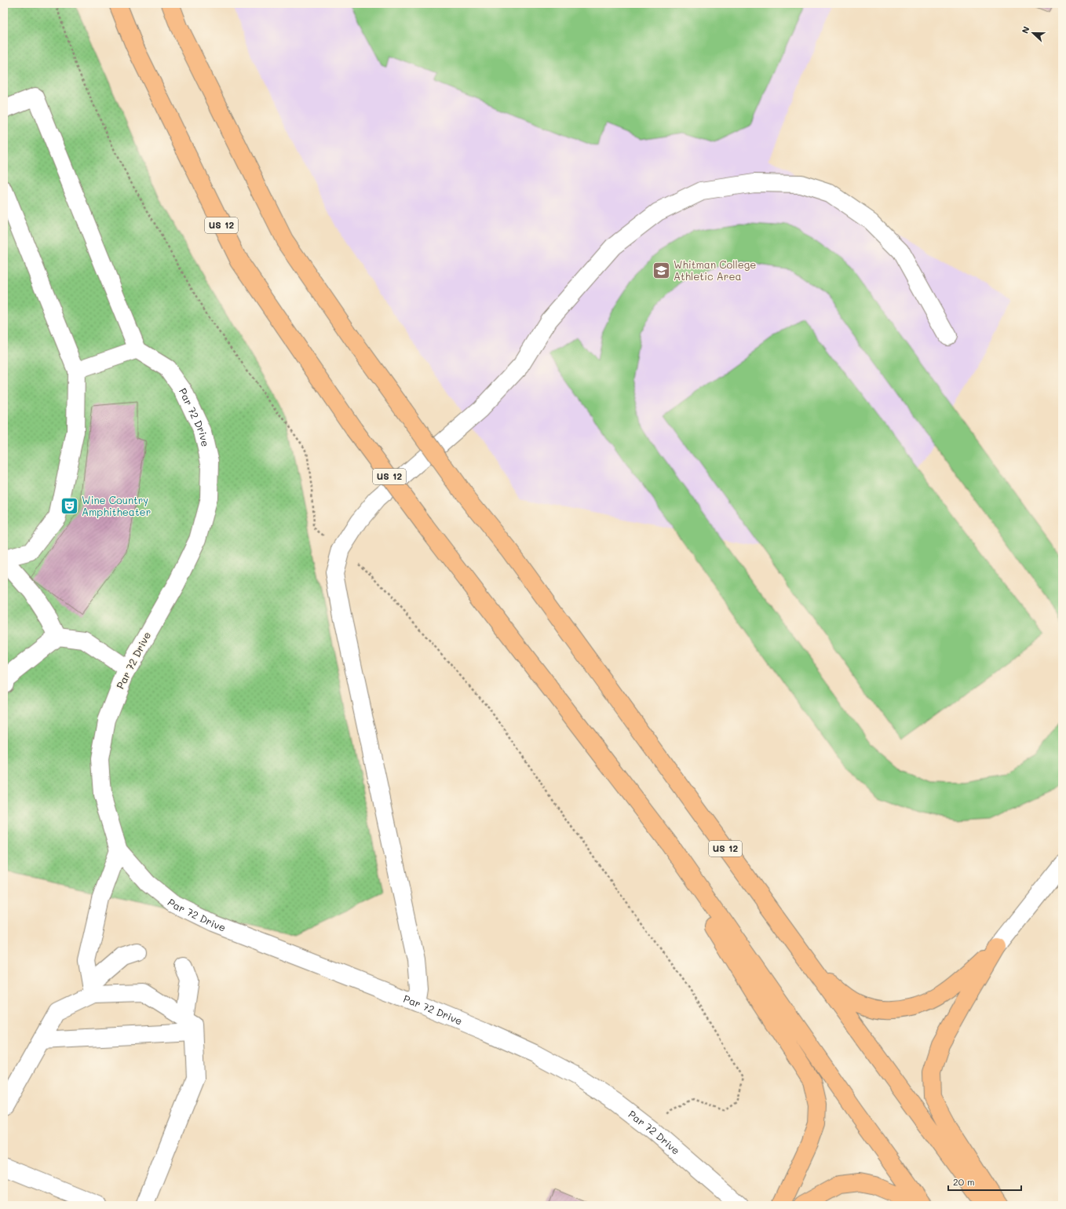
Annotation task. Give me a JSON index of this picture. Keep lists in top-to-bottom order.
{
  "streets": {
    "highway": ["US 12"],
    "street": ["Par 72 Drive"]
  },
  "places": {
    "school or university": ["Whitman College Athletic Area"],
    "theatre": ["Wine Country Amphitheater"]
  },
  "scale_bar": "20 m",
  "north": "left"
}
